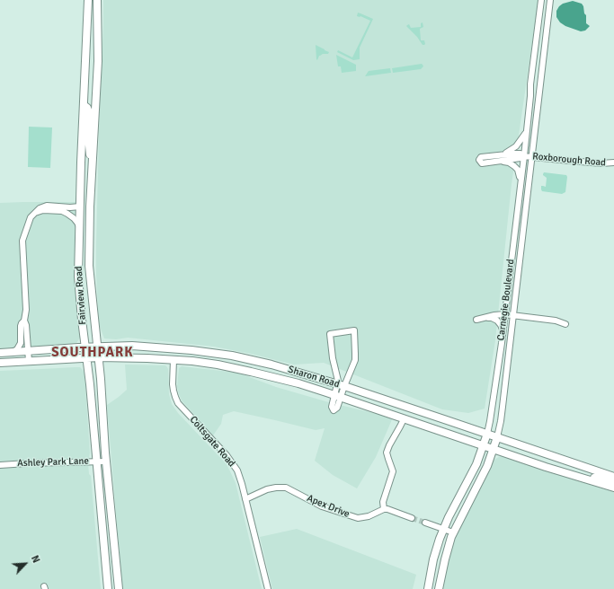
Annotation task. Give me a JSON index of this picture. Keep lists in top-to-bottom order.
{
  "streets": {
    "main road": ["Fairview Road", "Carnegie Boulevard", "Sharon Road"],
    "street": [
      "Roxborough Road",
      "Coltsgate Road",
      "Ashley Park Lane",
      "Apex Drive"
    ]
  },
  "crossings": [
    ["Roxborough Road", "Carnegie Boulevard"],
    ["Fairview Road", "Sharon Road"],
    ["Fairview Road", "Ashley Park Lane"],
    ["Carnegie Boulevard", "Sharon Road"],
    ["Sharon Road", "Coltsgate Road"],
    ["Coltsgate Road", "Apex Drive"]
  ],
  "districts": ["SOUTHPARK"],
  "north": "top right"
}
